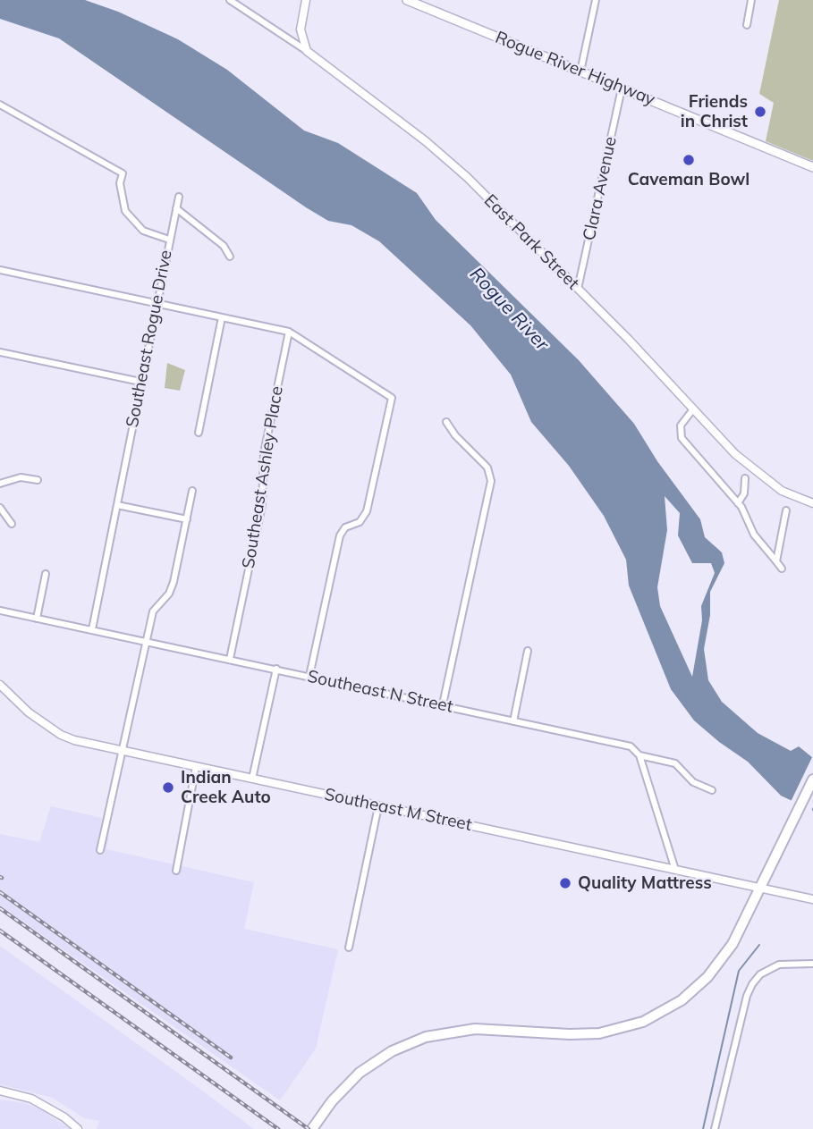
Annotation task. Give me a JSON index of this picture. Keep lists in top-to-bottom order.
{
  "streets": {
    "main road": ["Rogue River Highway"],
    "street": [
      "Clara Avenue",
      "East Park Street",
      "Southeast Rogue Drive",
      "Southeast Ashley Place",
      "Southeast N Street",
      "Southeast M Street"
    ]
  },
  "crossings": [
    ["Rogue River Highway", "Clara Avenue"],
    ["Clara Avenue", "East Park Street"],
    ["Southeast Rogue Drive", "Southeast N Street"],
    ["Southeast Ashley Place", "Southeast N Street"]
  ],
  "water": ["Rogue River"],
  "places": [
    "Friends in Christ",
    "Caveman Bowl",
    "Indian Creek Auto",
    "Quality Mattress"
  ]
}
